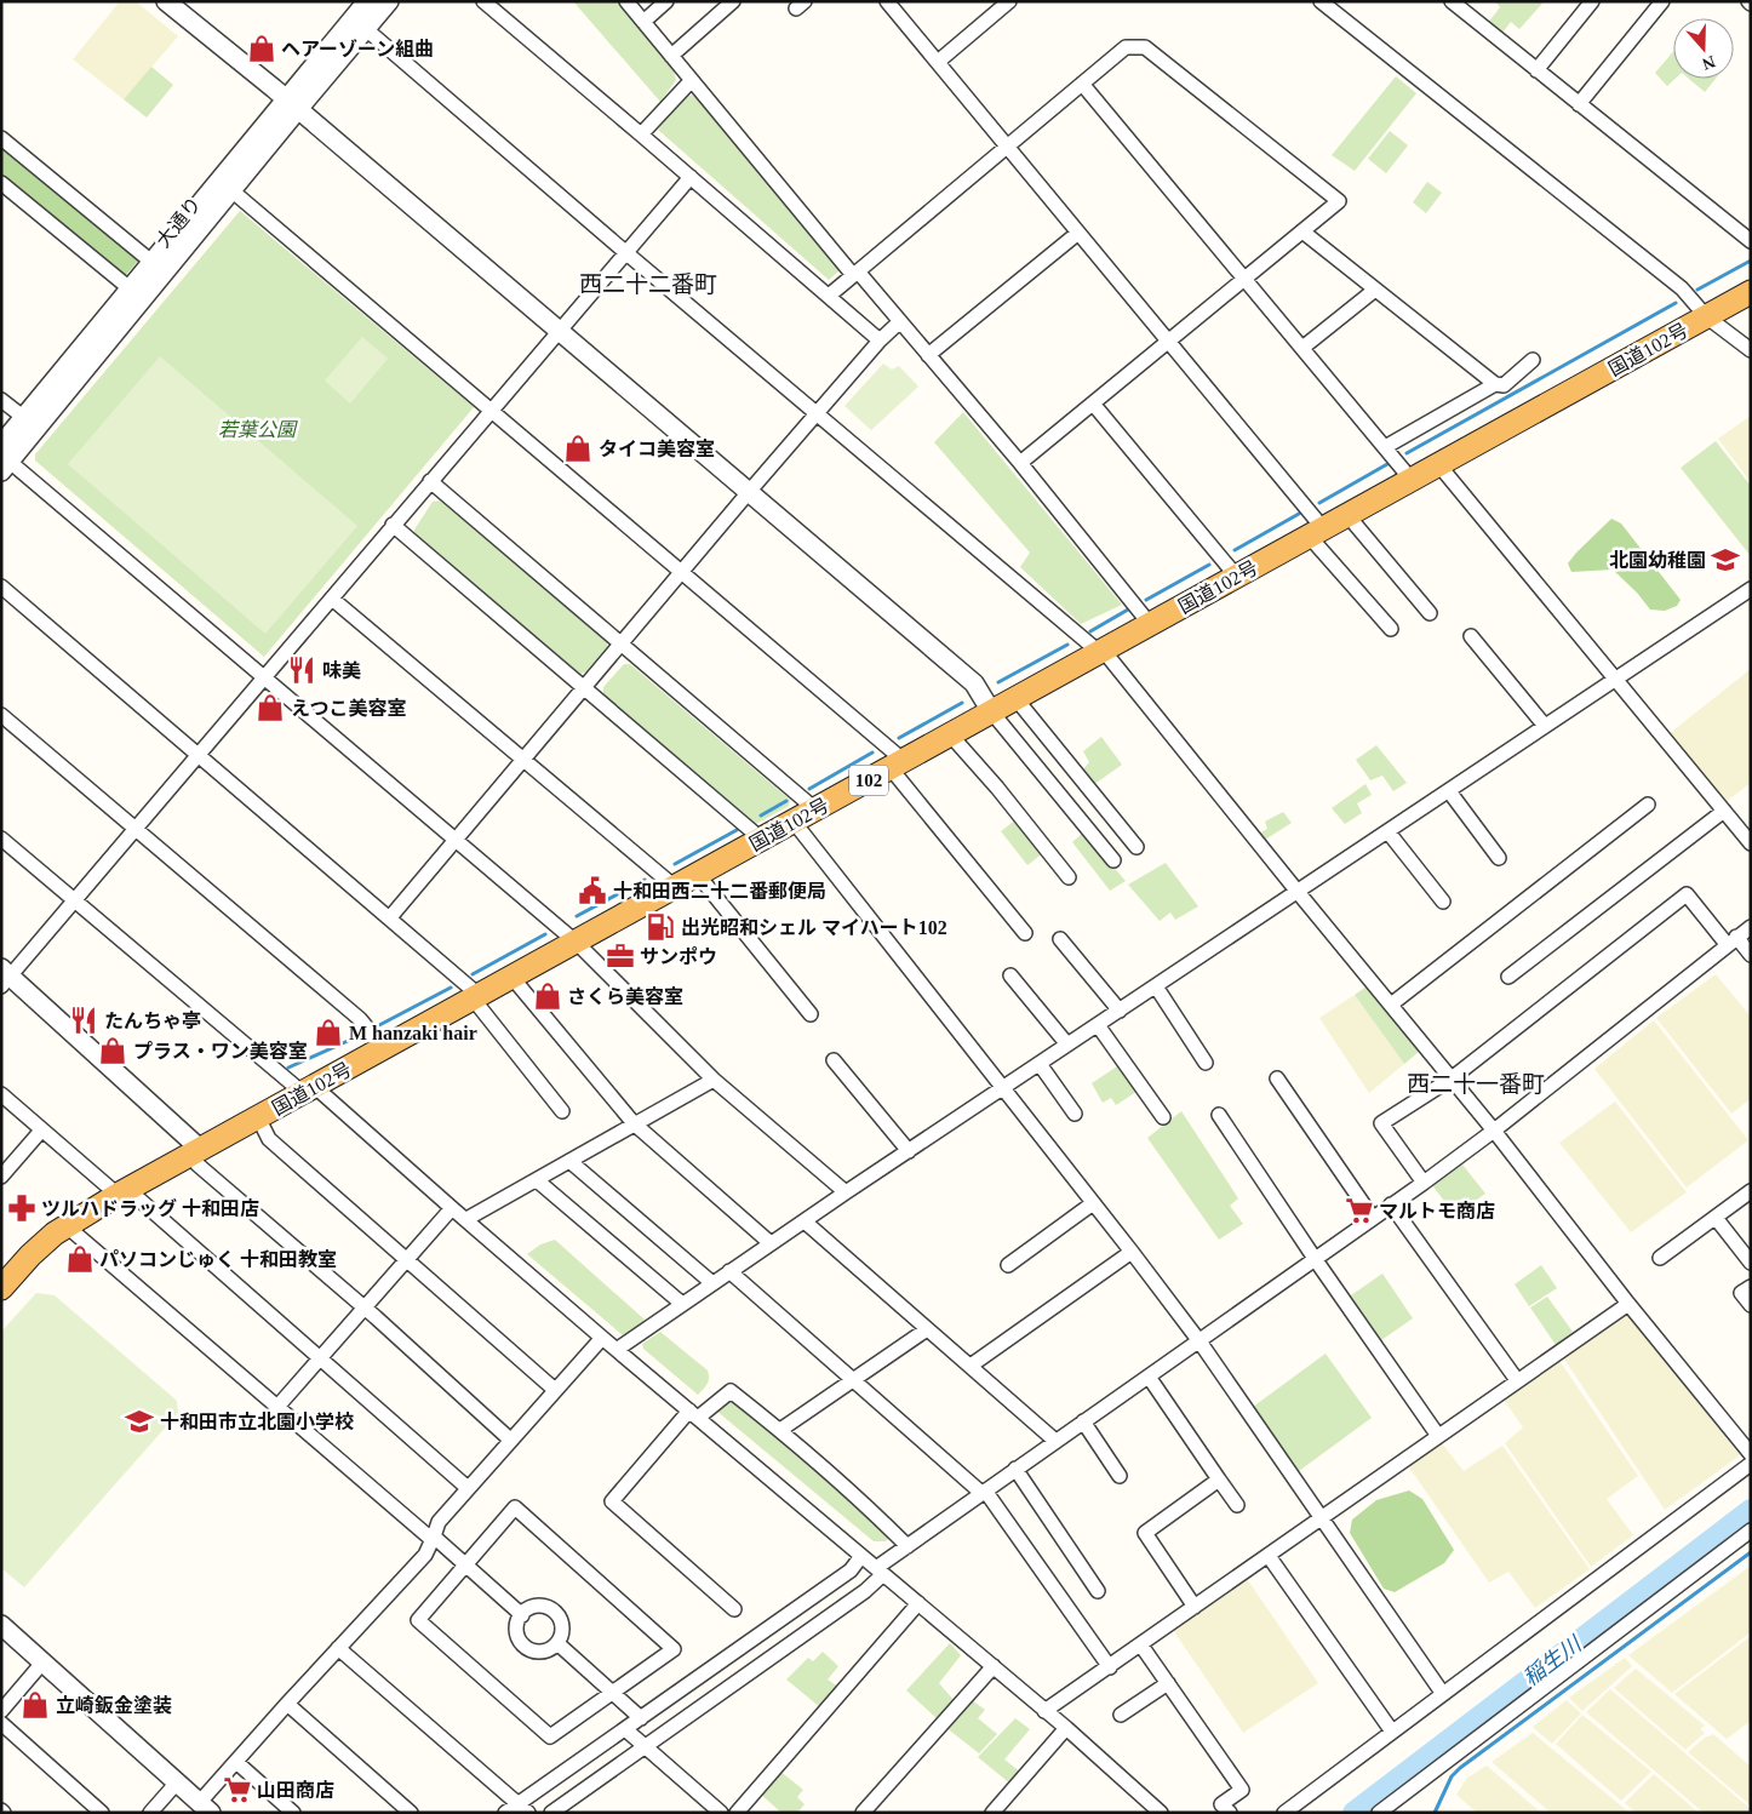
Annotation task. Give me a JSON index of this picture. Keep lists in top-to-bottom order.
{
  "streets": {
    "highway": ["国道102号", "102"],
    "street": ["大通り"]
  },
  "districts": ["西二十二番町", "西二十一番町"],
  "water": ["稲生川"],
  "parks": ["若葉公園"],
  "places": {
    "shop": [
      "ヘアーゾーン組曲",
      "タイコ美容室",
      "えつこ美容室",
      "さくら美容室",
      "M hanzaki hair",
      "プラス・ワン美容室",
      "パソコンじゅく 十和田教室",
      "立崎鈑金塗装"
    ],
    "school or university": ["北園幼稚園", "十和田市立北園小学校"],
    "restaurant": ["味美", "たんちゃ亭"],
    "public building": ["十和田西二十二番郵便局"],
    "fuel station": ["出光昭和シェル マイハート102"],
    "office": ["サンポウ"],
    "pharmacy": ["ツルハドラッグ 十和田店"],
    "supermarket": ["マルトモ商店", "山田商店"]
  },
  "north": "bottom"
}
